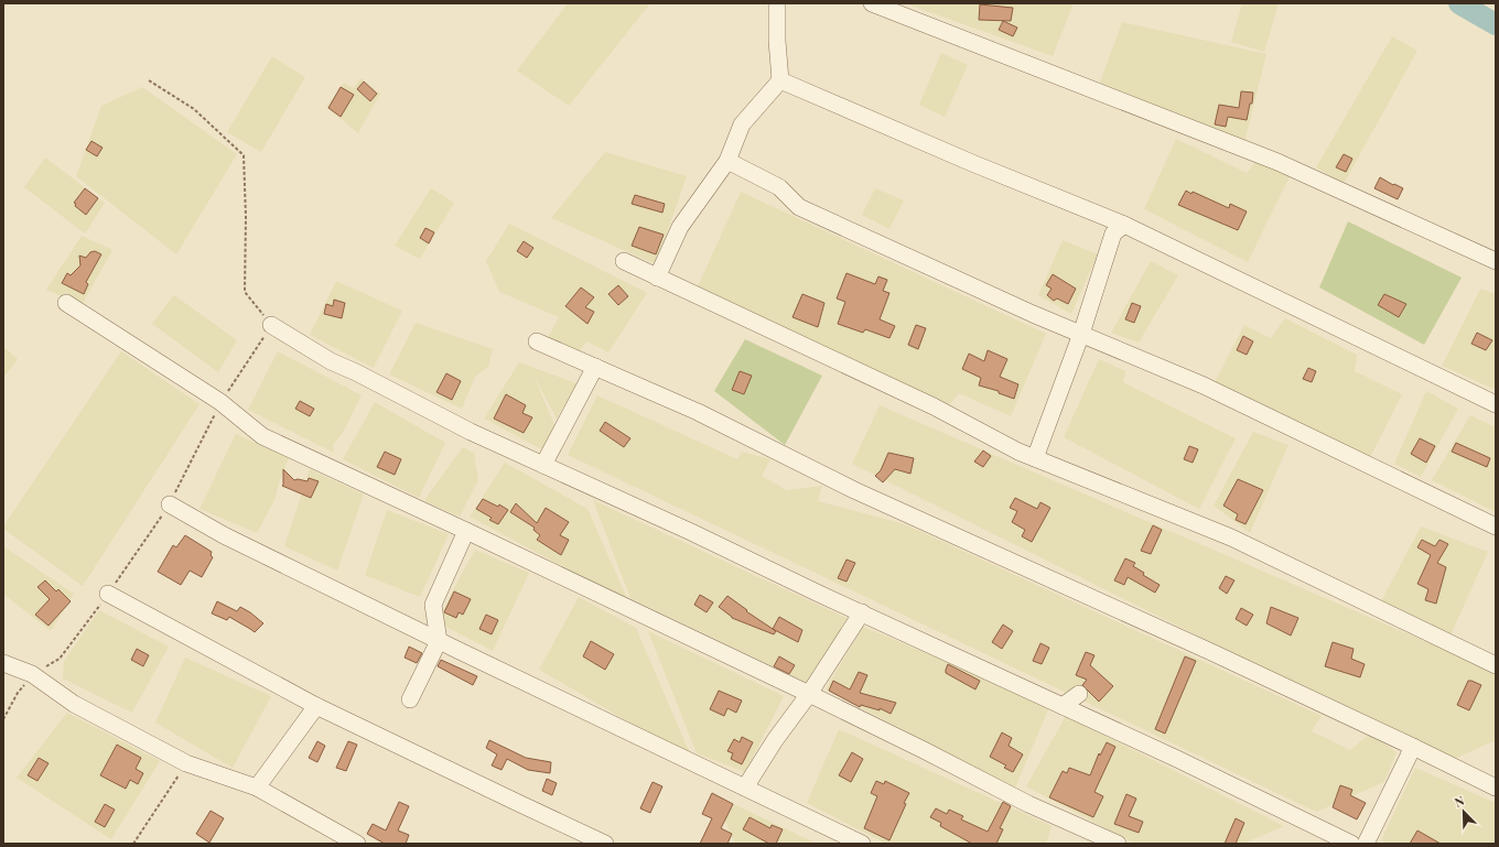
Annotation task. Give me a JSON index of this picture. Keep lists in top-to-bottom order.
{
  "north": "top left"
}
